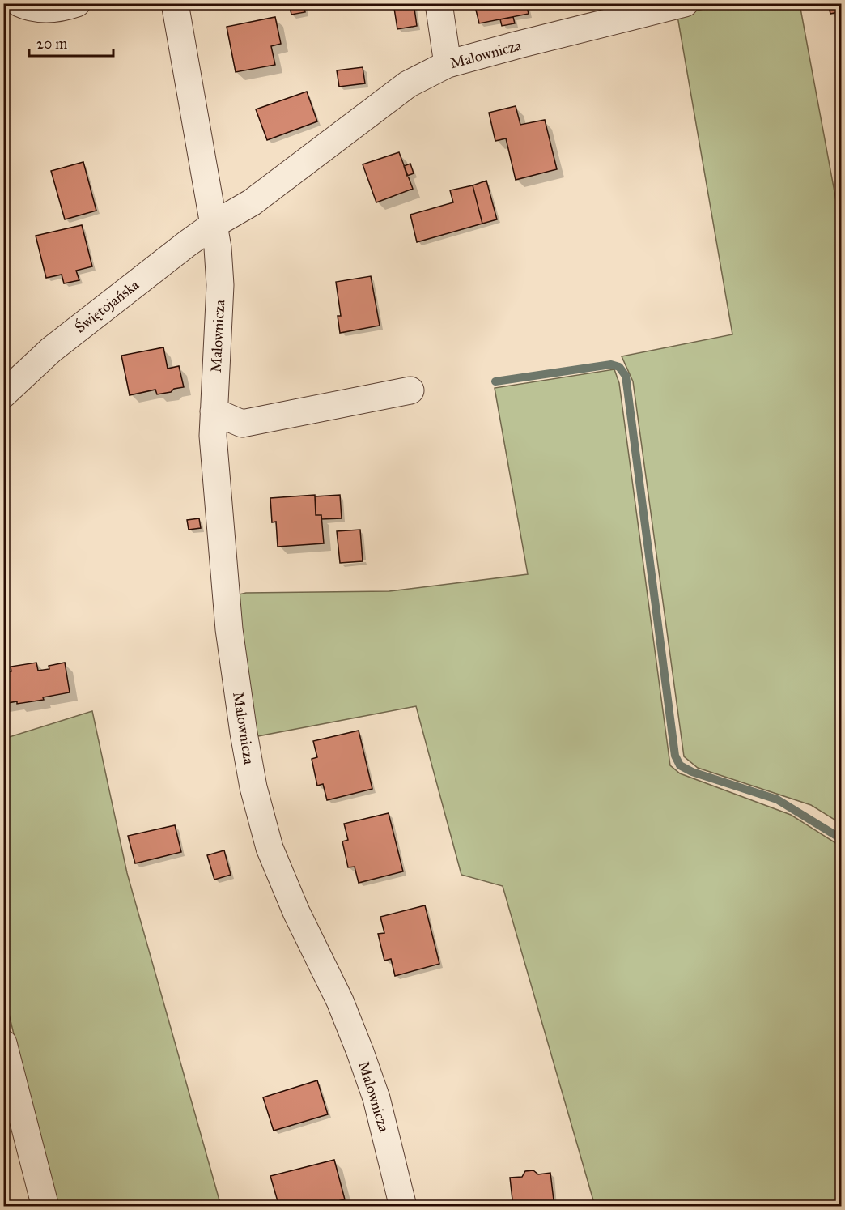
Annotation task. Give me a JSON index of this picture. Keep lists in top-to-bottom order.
{
  "streets": {
    "street": ["Malownicza", "Świętojańska"]
  },
  "crossings": [
    ["Malownicza", "Świętojańska"]
  ],
  "scale_bar": "20 m"
}
